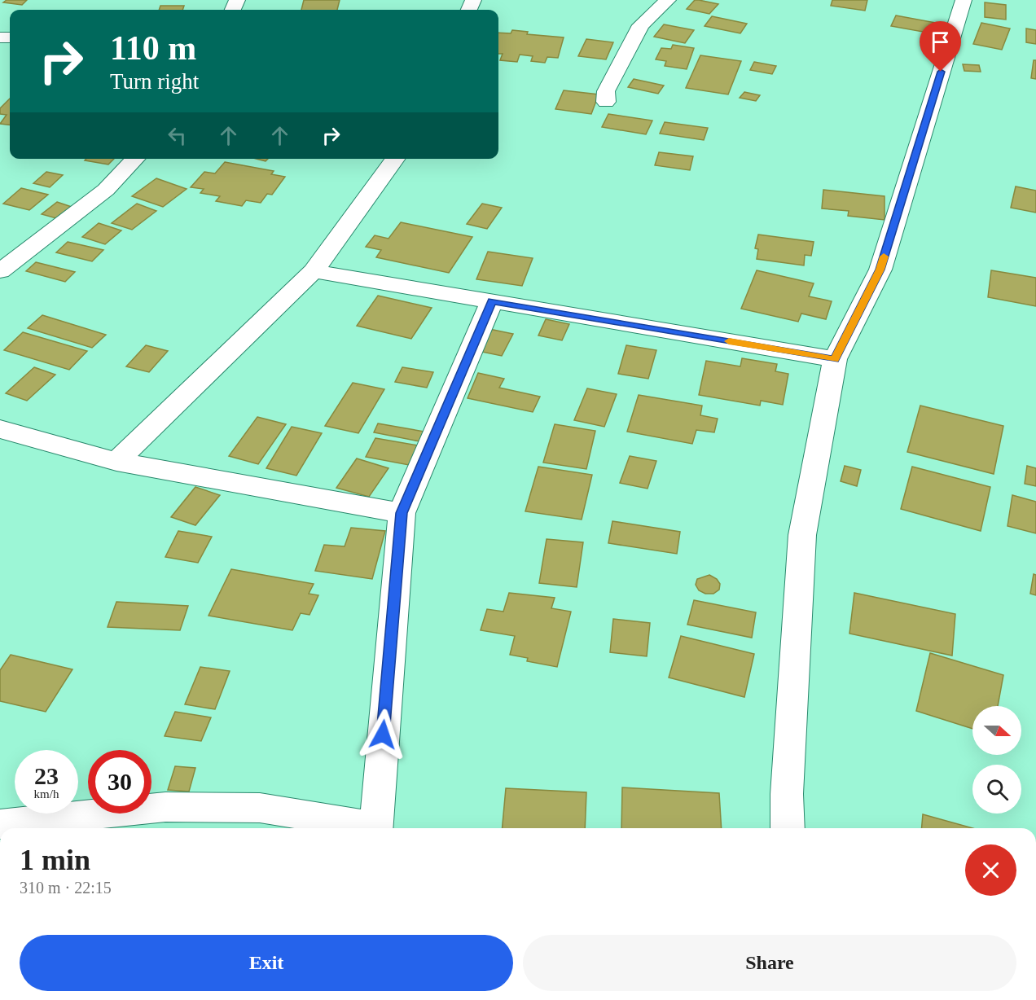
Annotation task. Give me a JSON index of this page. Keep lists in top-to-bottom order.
{
  "north": "right",
  "page": {
    "turn": ["110 m", "Turn right"],
    "speed": "23 km/h",
    "limit": "30",
    "heading": ["1 min", "310 m · 22:15"],
    "buttons": ["Exit", "Share"]
  }
}
